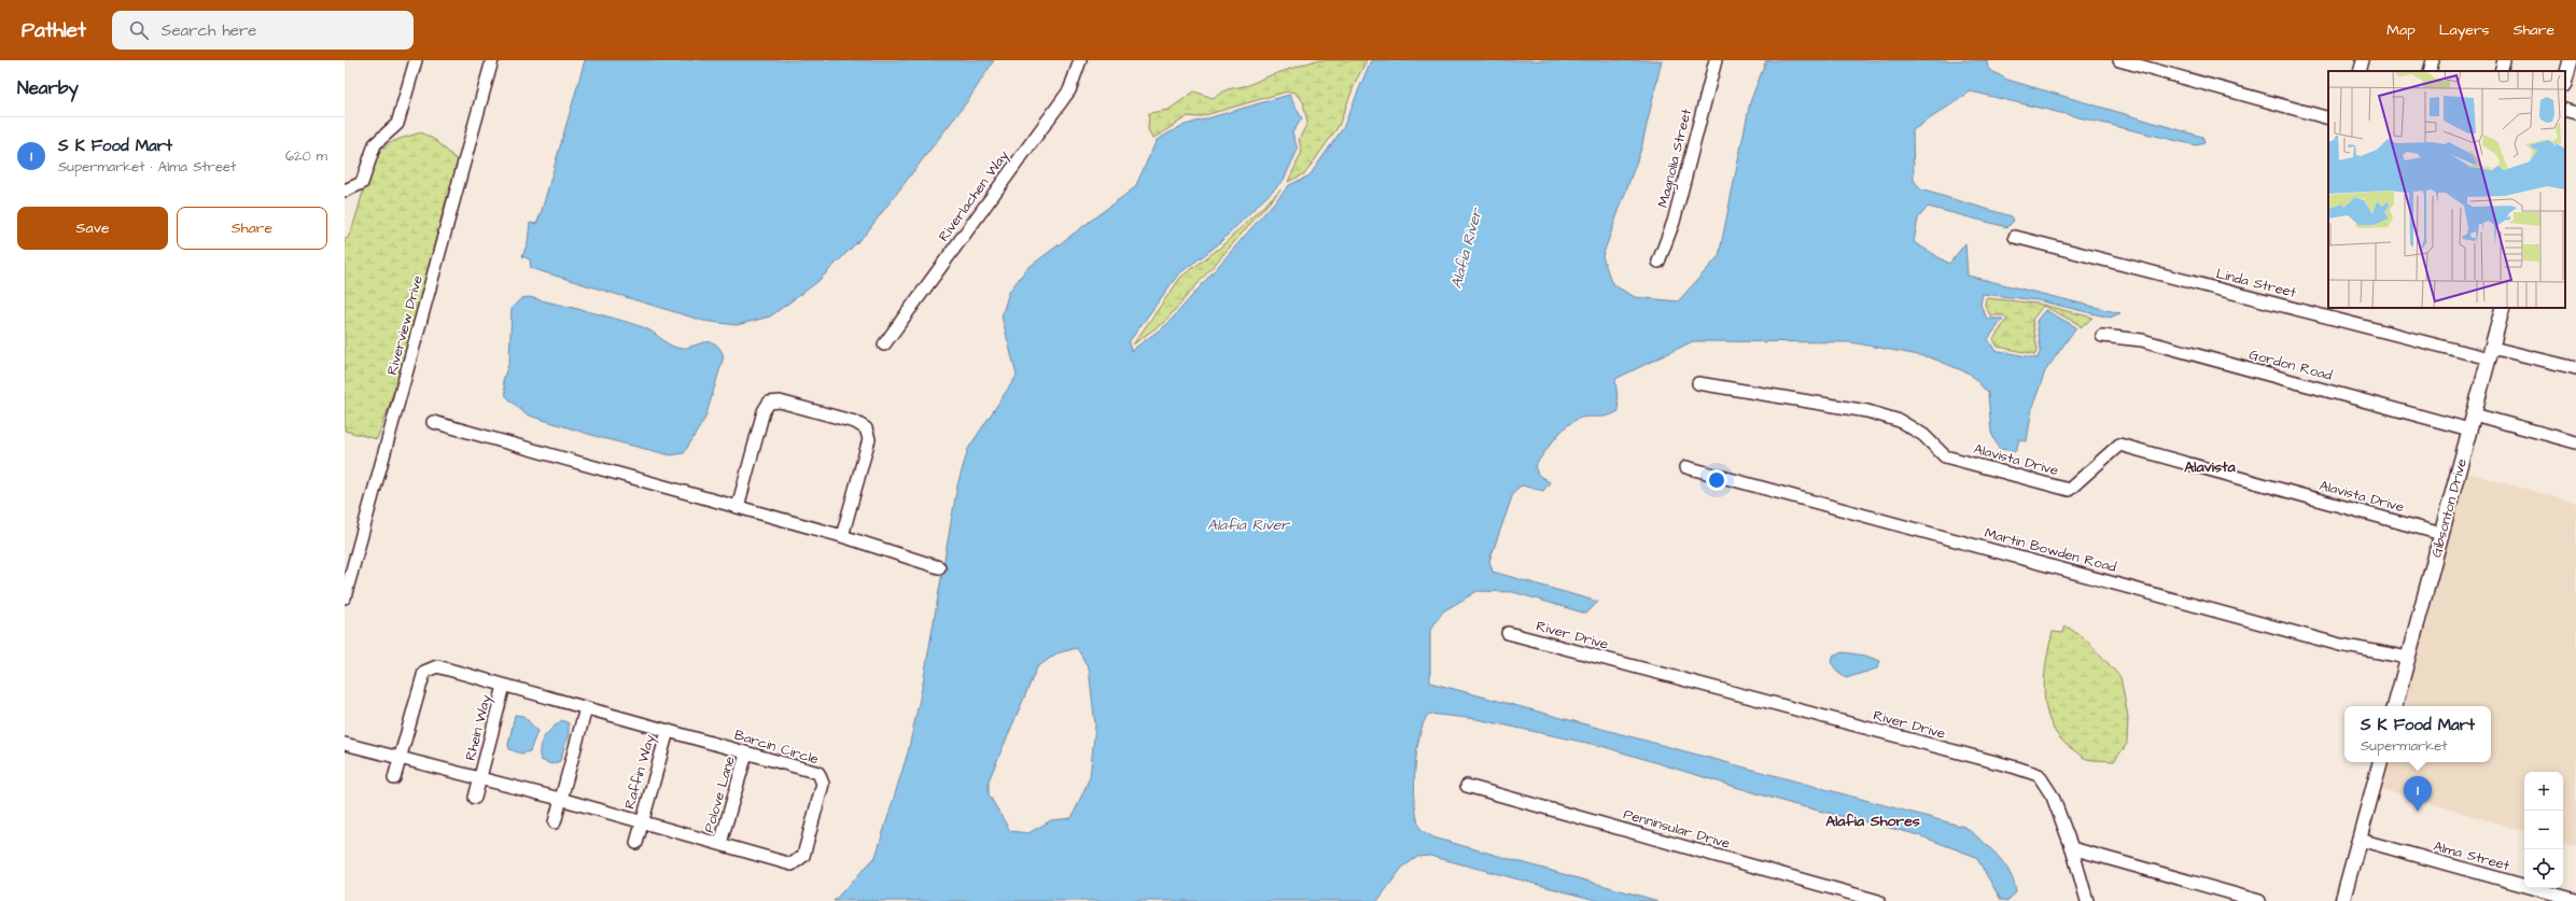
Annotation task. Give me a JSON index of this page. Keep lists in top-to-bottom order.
{
  "streets": {
    "main road": ["Gibsonton Drive"],
    "street": [
      "Magnolia Street",
      "Riverlachen Way",
      "Linda Street",
      "Riverview Drive",
      "Gordon Road",
      "Alavista Drive",
      "Martin Bowden Road",
      "River Drive",
      "Rhein Way",
      "Barcin Circle",
      "Raffin Way",
      "Polove Lane",
      "Penninsular Drive",
      "Alma Street"
    ]
  },
  "crossings": [
    ["Linda Street", "Gibsonton Drive"],
    ["Gordon Road", "Gibsonton Drive"],
    ["Alavista Drive", "Gibsonton Drive"],
    ["Gibsonton Drive", "Martin Bowden Road"],
    ["Rhein Way", "Barcin Circle"],
    ["Barcin Circle", "Raffin Way"],
    ["Barcin Circle", "Polove Lane"]
  ],
  "districts": ["Alavista", "Alafia Shores"],
  "water": ["Alafia River"],
  "page": {
    "header": "Pathlet",
    "search": "Search here",
    "nav": ["Map", "Layers", "Share"],
    "heading": "Nearby",
    "list": [
      {
        "mark": "1",
        "name": "S K Food Mart",
        "note": "Supermarket · Alma Street",
        "value": "620 m"
      }
    ],
    "buttons": ["Save", "Share"],
    "popup": ["S K Food Mart", "Supermarket"],
    "map_buttons": ["+", "−"],
    "pins": "1"
  }
}
